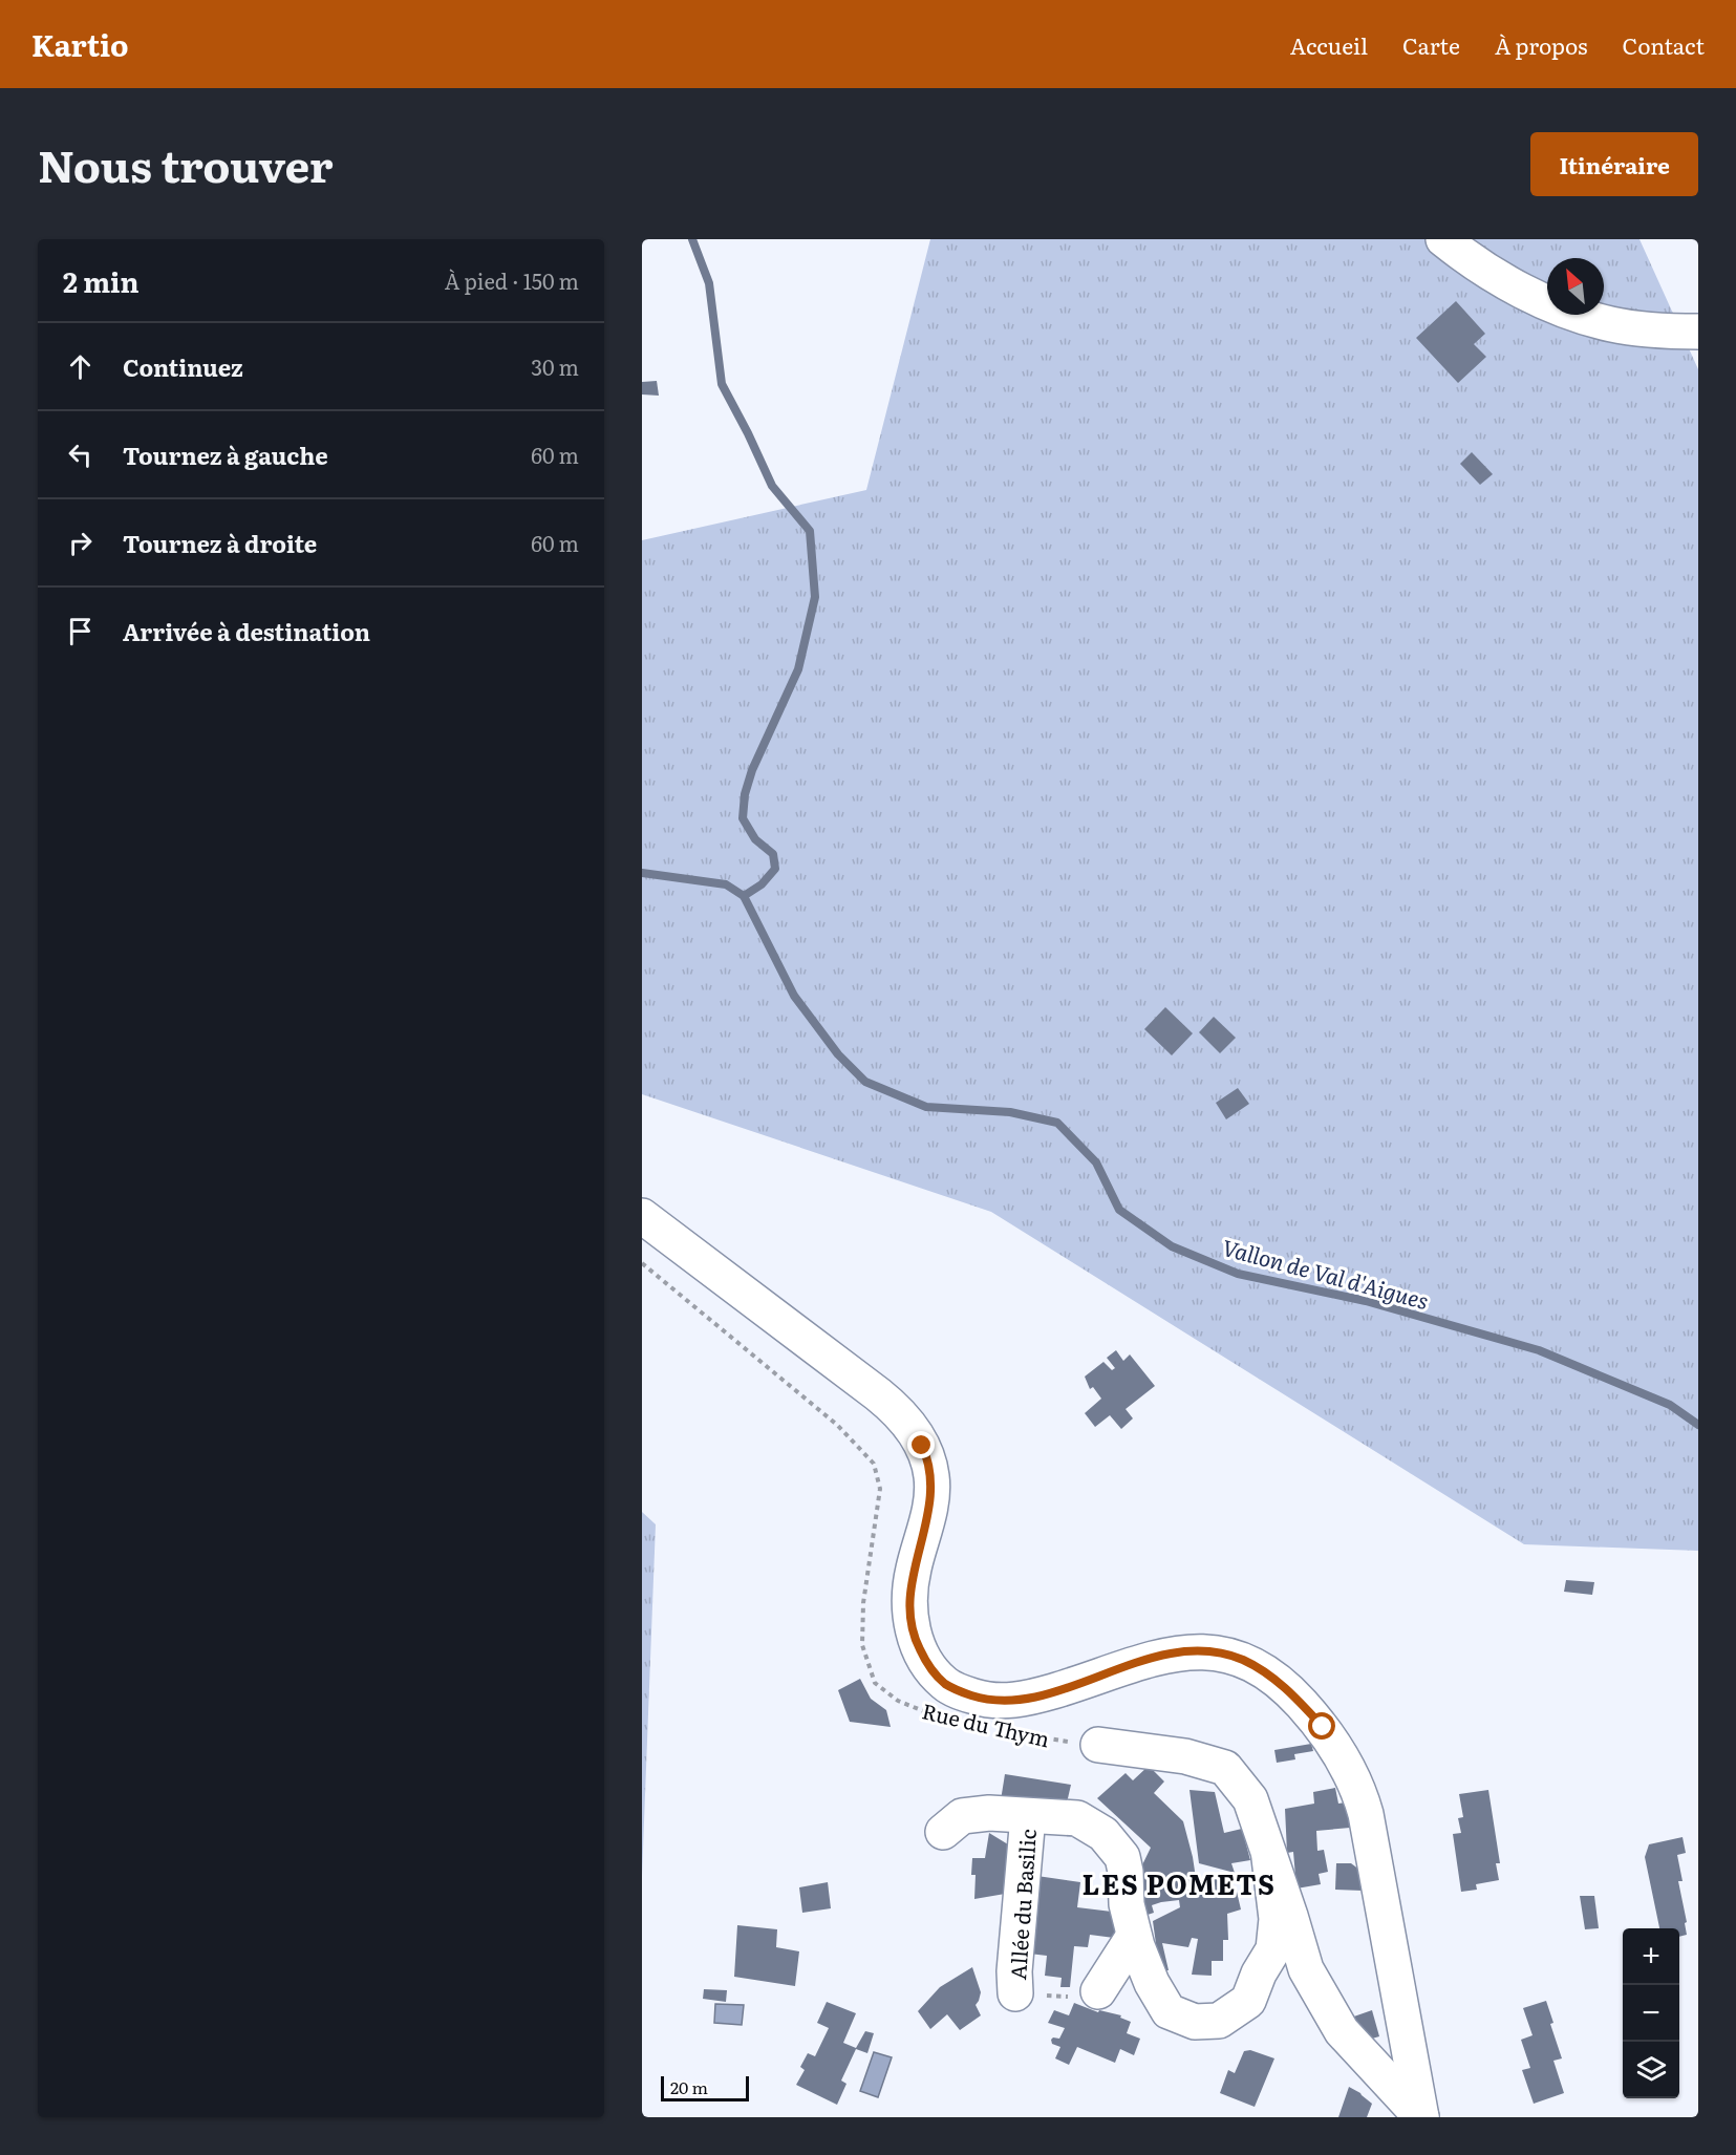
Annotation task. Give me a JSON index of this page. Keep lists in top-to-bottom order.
{
  "streets": {
    "street": ["Allée du Basilic"],
    "path": ["Rue du Thym"]
  },
  "districts": ["LES POMETS"],
  "water": ["Vallon de Val d'Aigues"],
  "scale_bar": "20 m",
  "north": "top left",
  "page": {
    "header": "Kartio",
    "nav": [
      "Accueil",
      "Carte",
      "À propos",
      "Contact"
    ],
    "title": "Nous trouver",
    "buttons": "Itinéraire",
    "heading": ["2 min", "À pied · 150 m"],
    "list": [
      ["Continuez", "30 m"],
      ["Tournez à gauche", "60 m"],
      ["Tournez à droite", "60 m"],
      "Arrivée à destination"
    ],
    "map_buttons": ["+", "−"],
    "scale": "20 m"
  }
}
